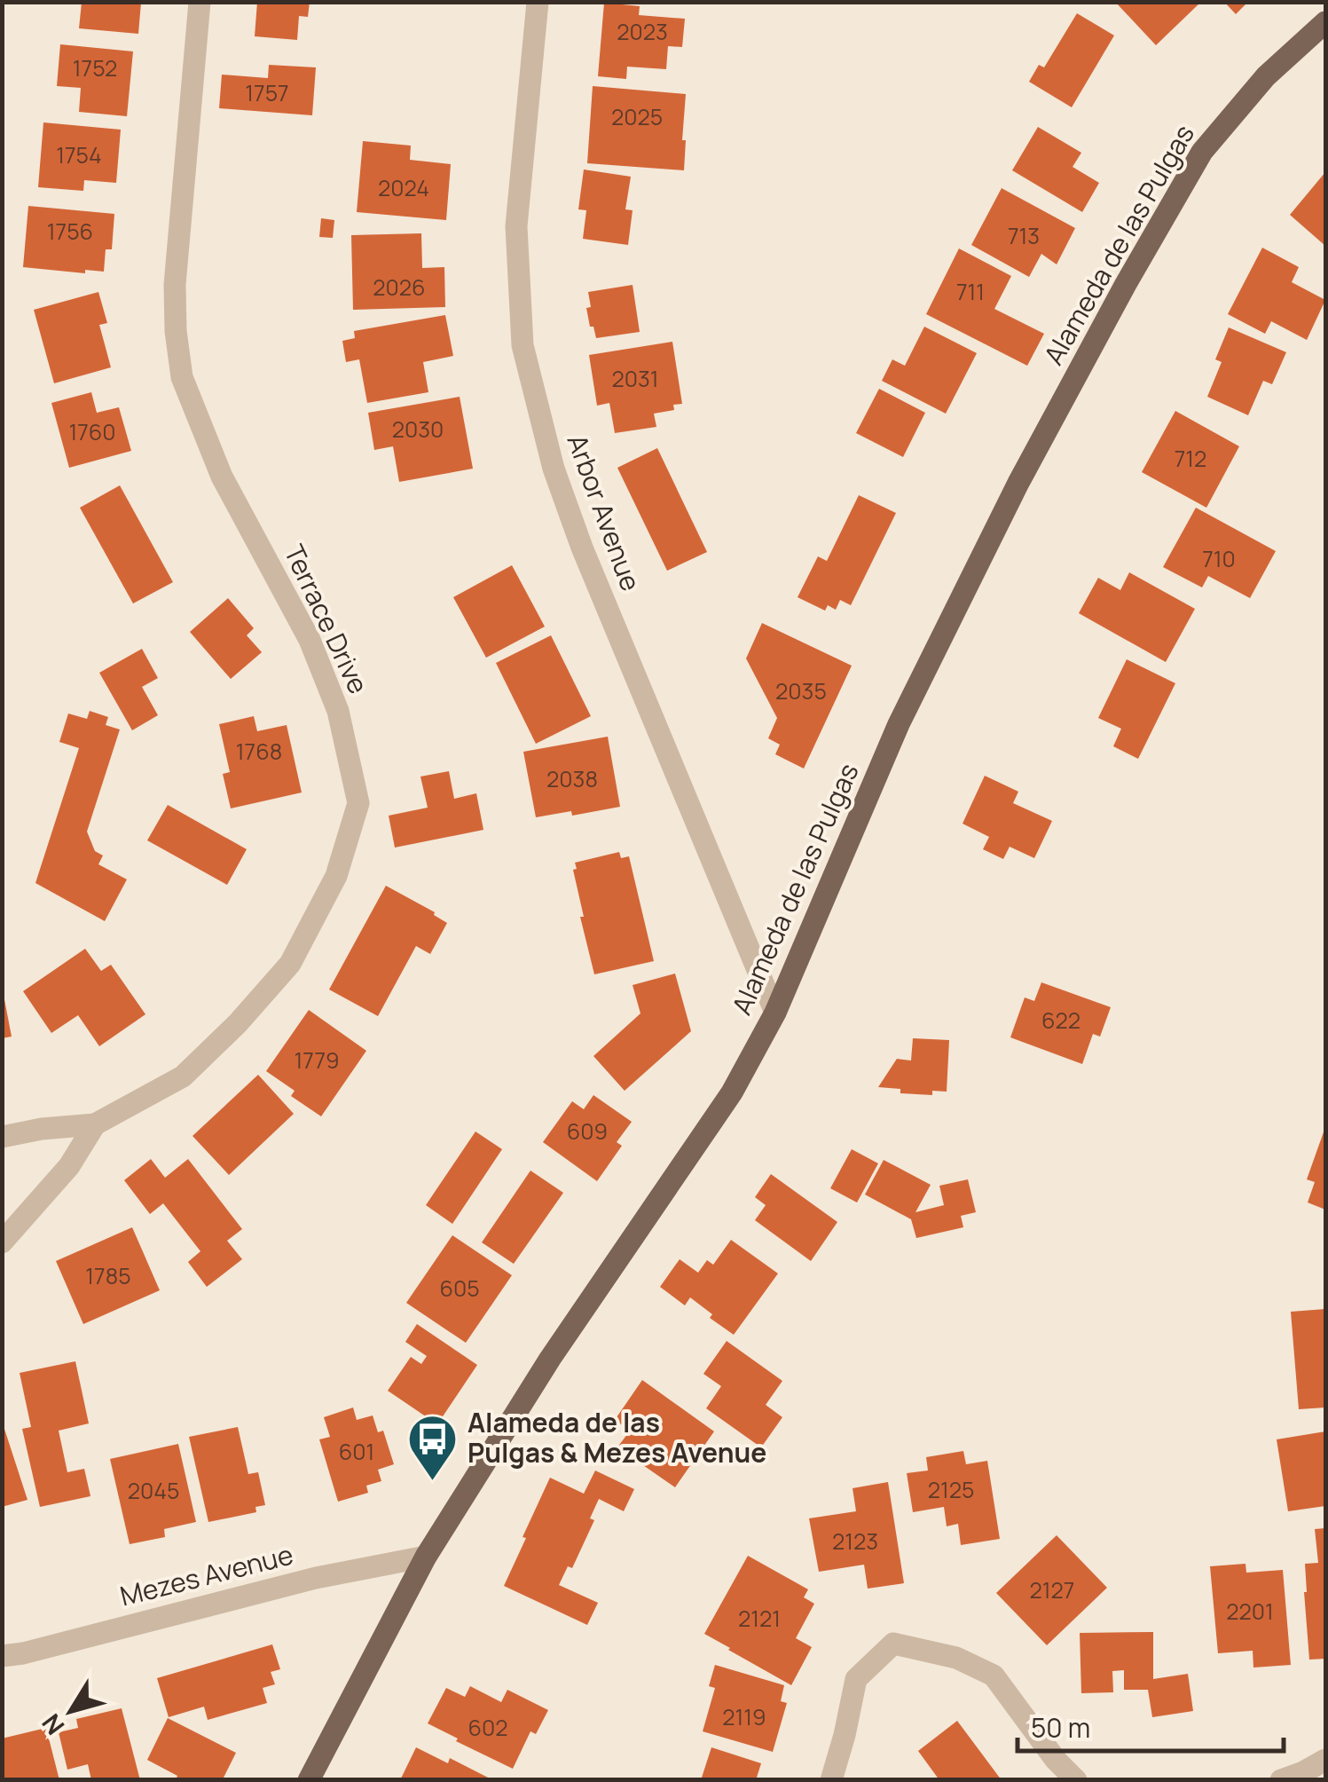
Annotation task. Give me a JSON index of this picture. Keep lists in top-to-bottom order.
{
  "streets": {
    "main road": ["Alameda de las Pulgas"],
    "street": ["Arbor Avenue", "Terrace Drive", "Mezes Avenue"]
  },
  "crossings": [
    ["Alameda de las Pulgas", "Arbor Avenue"],
    ["Alameda de las Pulgas", "Mezes Avenue"]
  ],
  "places": {
    "bus stop": ["Alameda de las Pulgas & Mezes Avenue"]
  },
  "house_numbers": [
    "2023",
    "1752",
    "1757",
    "2025",
    "1754",
    "2024",
    "1756",
    "713",
    "2026",
    "711",
    "2031",
    "2030",
    "1760",
    "712",
    "710",
    "2035",
    "1768",
    "2038",
    "622",
    "1779",
    "609",
    "1785",
    "605",
    "601",
    "2125",
    "2045",
    "2123",
    "2127",
    "2201",
    "2121",
    "2119",
    "602"
  ],
  "scale_bar": "50 m",
  "north": "bottom left"
}
